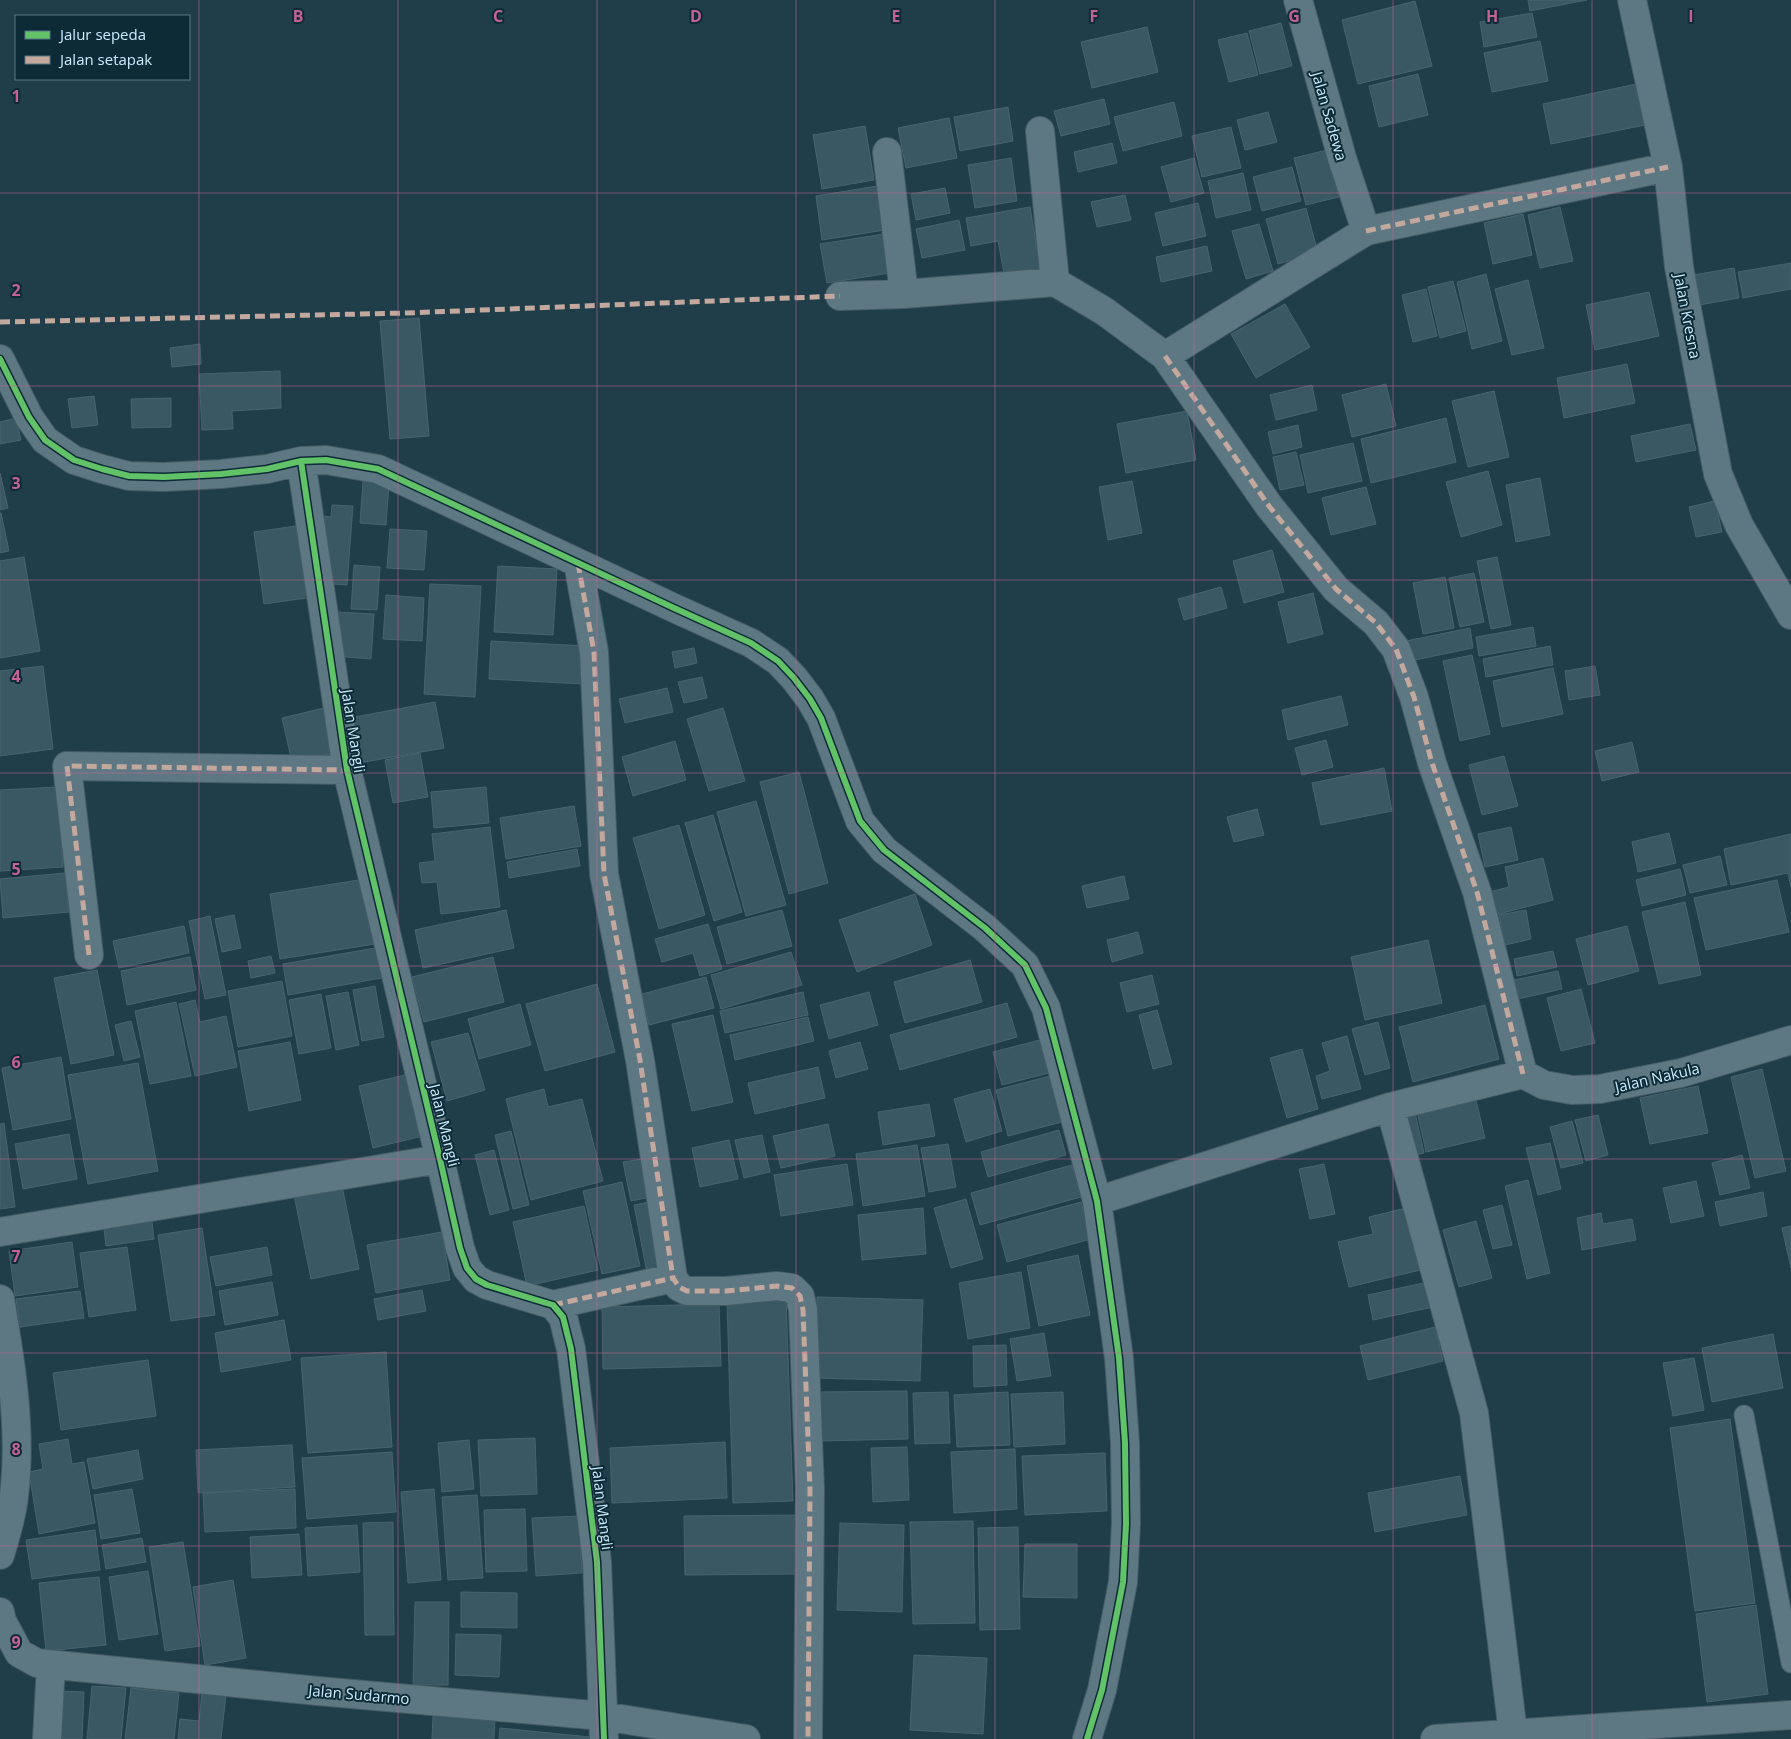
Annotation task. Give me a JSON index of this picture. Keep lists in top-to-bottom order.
{
  "streets": {
    "street": [
      "Jalan Sadewa",
      "Jalan Kresna",
      "Jalan Mangli",
      "Jalan Nakula",
      "Jalan Sudarmo"
    ]
  },
  "crossings": [
    ["Jalan Mangli", "Jalan Sudarmo"]
  ],
  "legend": ["Jalur sepeda", "Jalan setapak"],
  "grid": {
    "columns": [
      "B",
      "C",
      "D",
      "E",
      "F",
      "G",
      "H",
      "I"
    ],
    "rows": [
      "1",
      "2",
      "3",
      "4",
      "5",
      "6",
      "7",
      "8",
      "9"
    ]
  }
}
